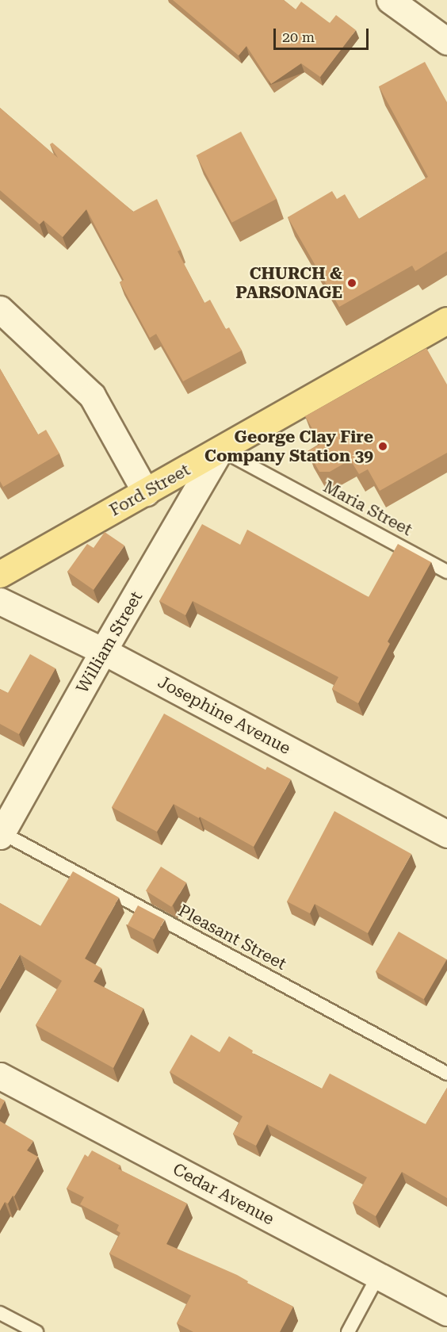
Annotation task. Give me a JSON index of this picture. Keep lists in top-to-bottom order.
{
  "streets": {
    "main road": ["Ford Street"],
    "street": ["William Street", "Josephine Avenue", "Cedar Avenue"],
    "lane": ["Maria Street", "Pleasant Street"]
  },
  "crossings": [
    ["Ford Street", "Maria Street"],
    ["Ford Street", "William Street"],
    ["Maria Street", "William Street"],
    ["William Street", "Josephine Avenue"],
    ["William Street", "Pleasant Street"]
  ],
  "places": ["CHURCH & PARSONAGE", "George Clay Fire Company Station 39"],
  "scale_bar": "20 m"
}
